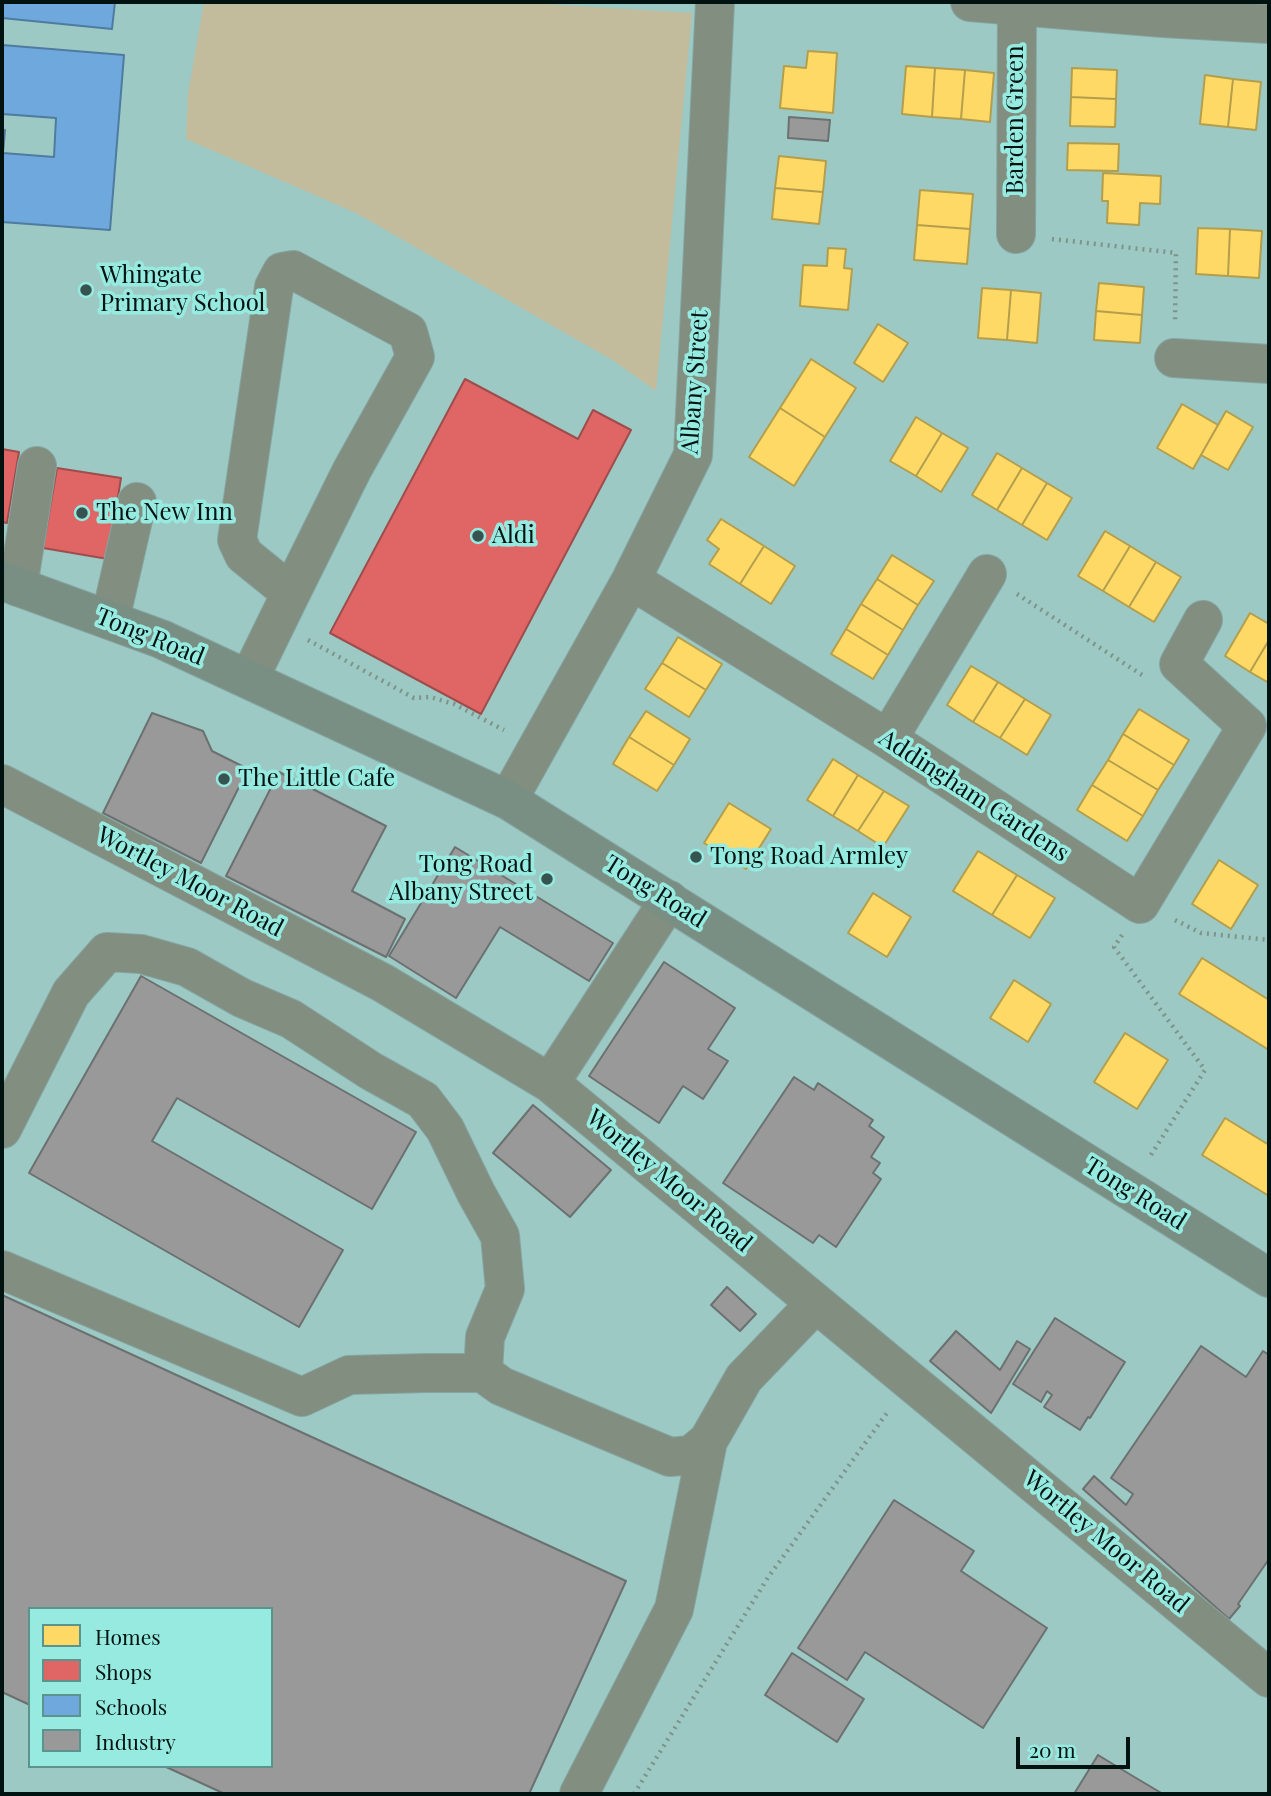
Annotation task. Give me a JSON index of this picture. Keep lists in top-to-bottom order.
{
  "streets": {
    "main road": ["Tong Road"],
    "street": [
      "Barden Green",
      "Albany Street",
      "Addingham Gardens",
      "Wortley Moor Road"
    ]
  },
  "crossings": [
    ["Albany Street", "Tong Road"],
    ["Albany Street", "Addingham Gardens"]
  ],
  "places": [
    "Whingate Primary School",
    "The New Inn",
    "Aldi",
    "The Little Cafe",
    "Tong Road Armley",
    "Tong Road Albany Street"
  ],
  "legend": [
    "Homes",
    "Shops",
    "Schools",
    "Industry"
  ],
  "scale_bar": "20 m"
}
